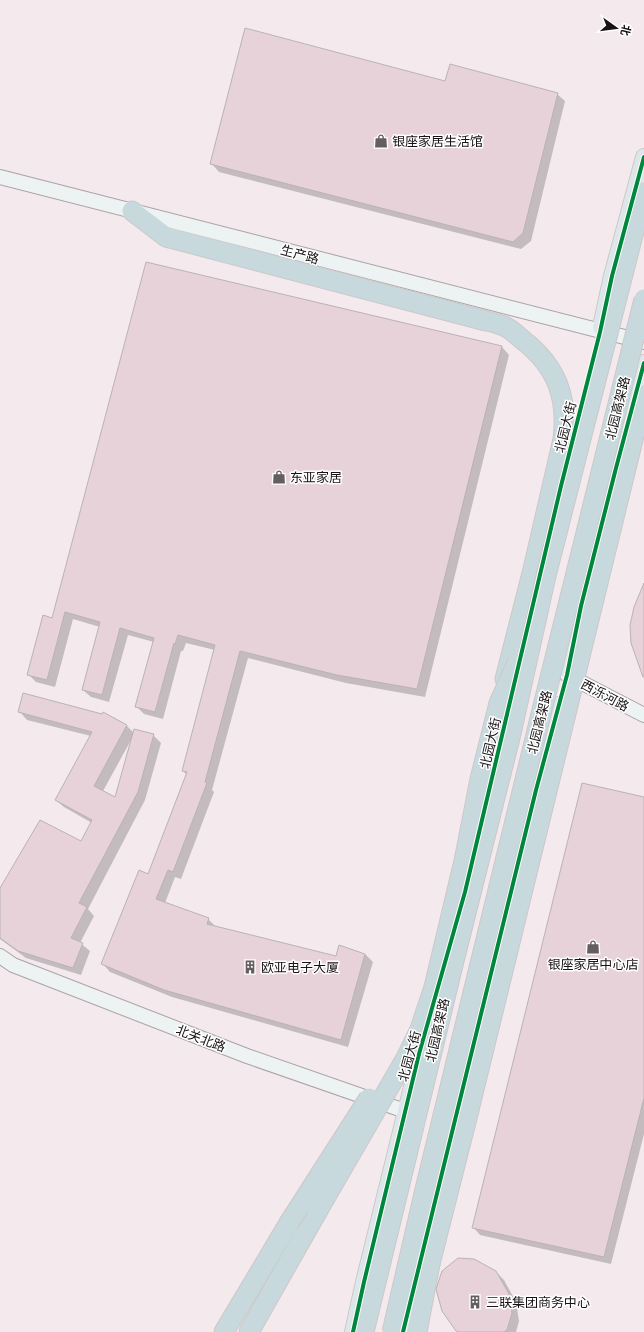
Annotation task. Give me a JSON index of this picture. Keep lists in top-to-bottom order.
{
  "streets": {
    "highway": ["北园高架路"],
    "main road": [
      "生产路",
      "北园大街",
      "西泺河路",
      "北关北路"
    ]
  },
  "crossings": [
    ["生产路", "北园大街"],
    ["北园大街", "北关北路"]
  ],
  "places": {
    "shop": ["银座家居生活馆", "东亚家居", "银座家居中心店"],
    "building": ["欧亚电子大厦", "三联集团商务中心"]
  },
  "north": "right"
}
